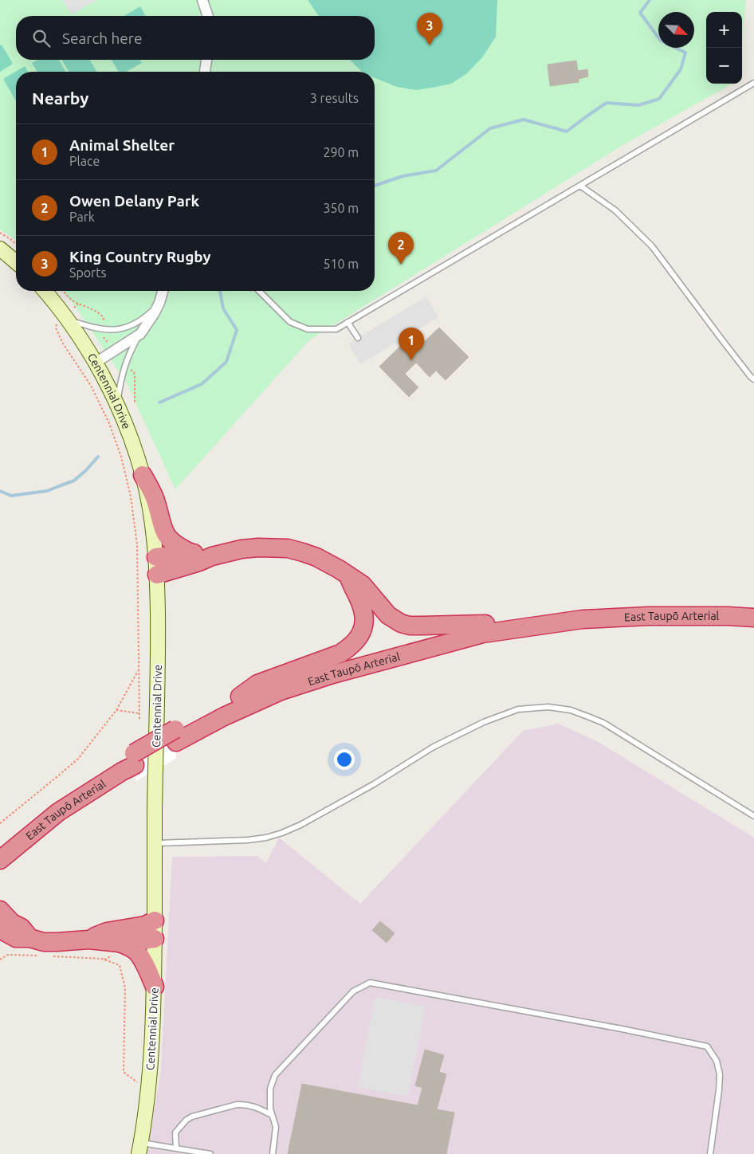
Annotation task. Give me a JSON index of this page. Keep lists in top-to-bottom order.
{
  "streets": {
    "highway": ["East Taupō Arterial"],
    "main road": ["Centennial Drive"]
  },
  "north": "bottom right",
  "page": {
    "map_buttons": ["+", "−"],
    "pins": ["3", "2", "1"],
    "search": "Search here",
    "heading": ["Nearby", "3 results"],
    "list": [
      {
        "mark": "1",
        "name": "Animal Shelter",
        "note": "Place",
        "value": "290 m"
      },
      {
        "mark": "2",
        "name": "Owen Delany Park",
        "note": "Park",
        "value": "350 m"
      },
      {
        "mark": "3",
        "name": "King Country Rugby",
        "note": "Sports",
        "value": "510 m"
      }
    ]
  }
}
